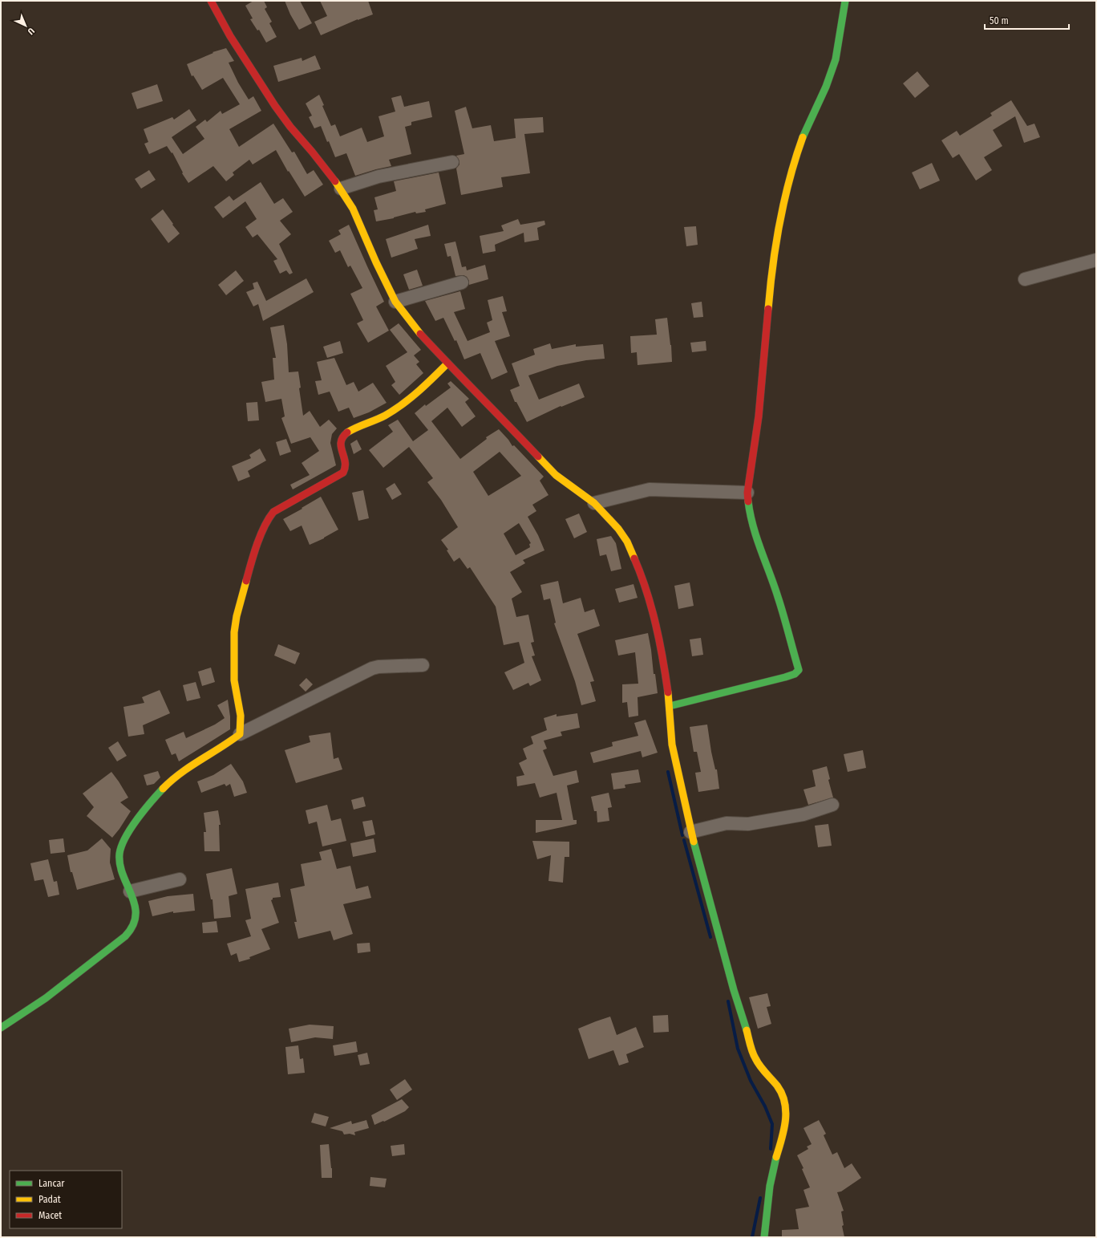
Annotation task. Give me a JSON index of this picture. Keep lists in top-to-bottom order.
{
  "legend": ["Lancar", "Padat", "Macet"],
  "scale_bar": "50 m",
  "north": "bottom right"
}
